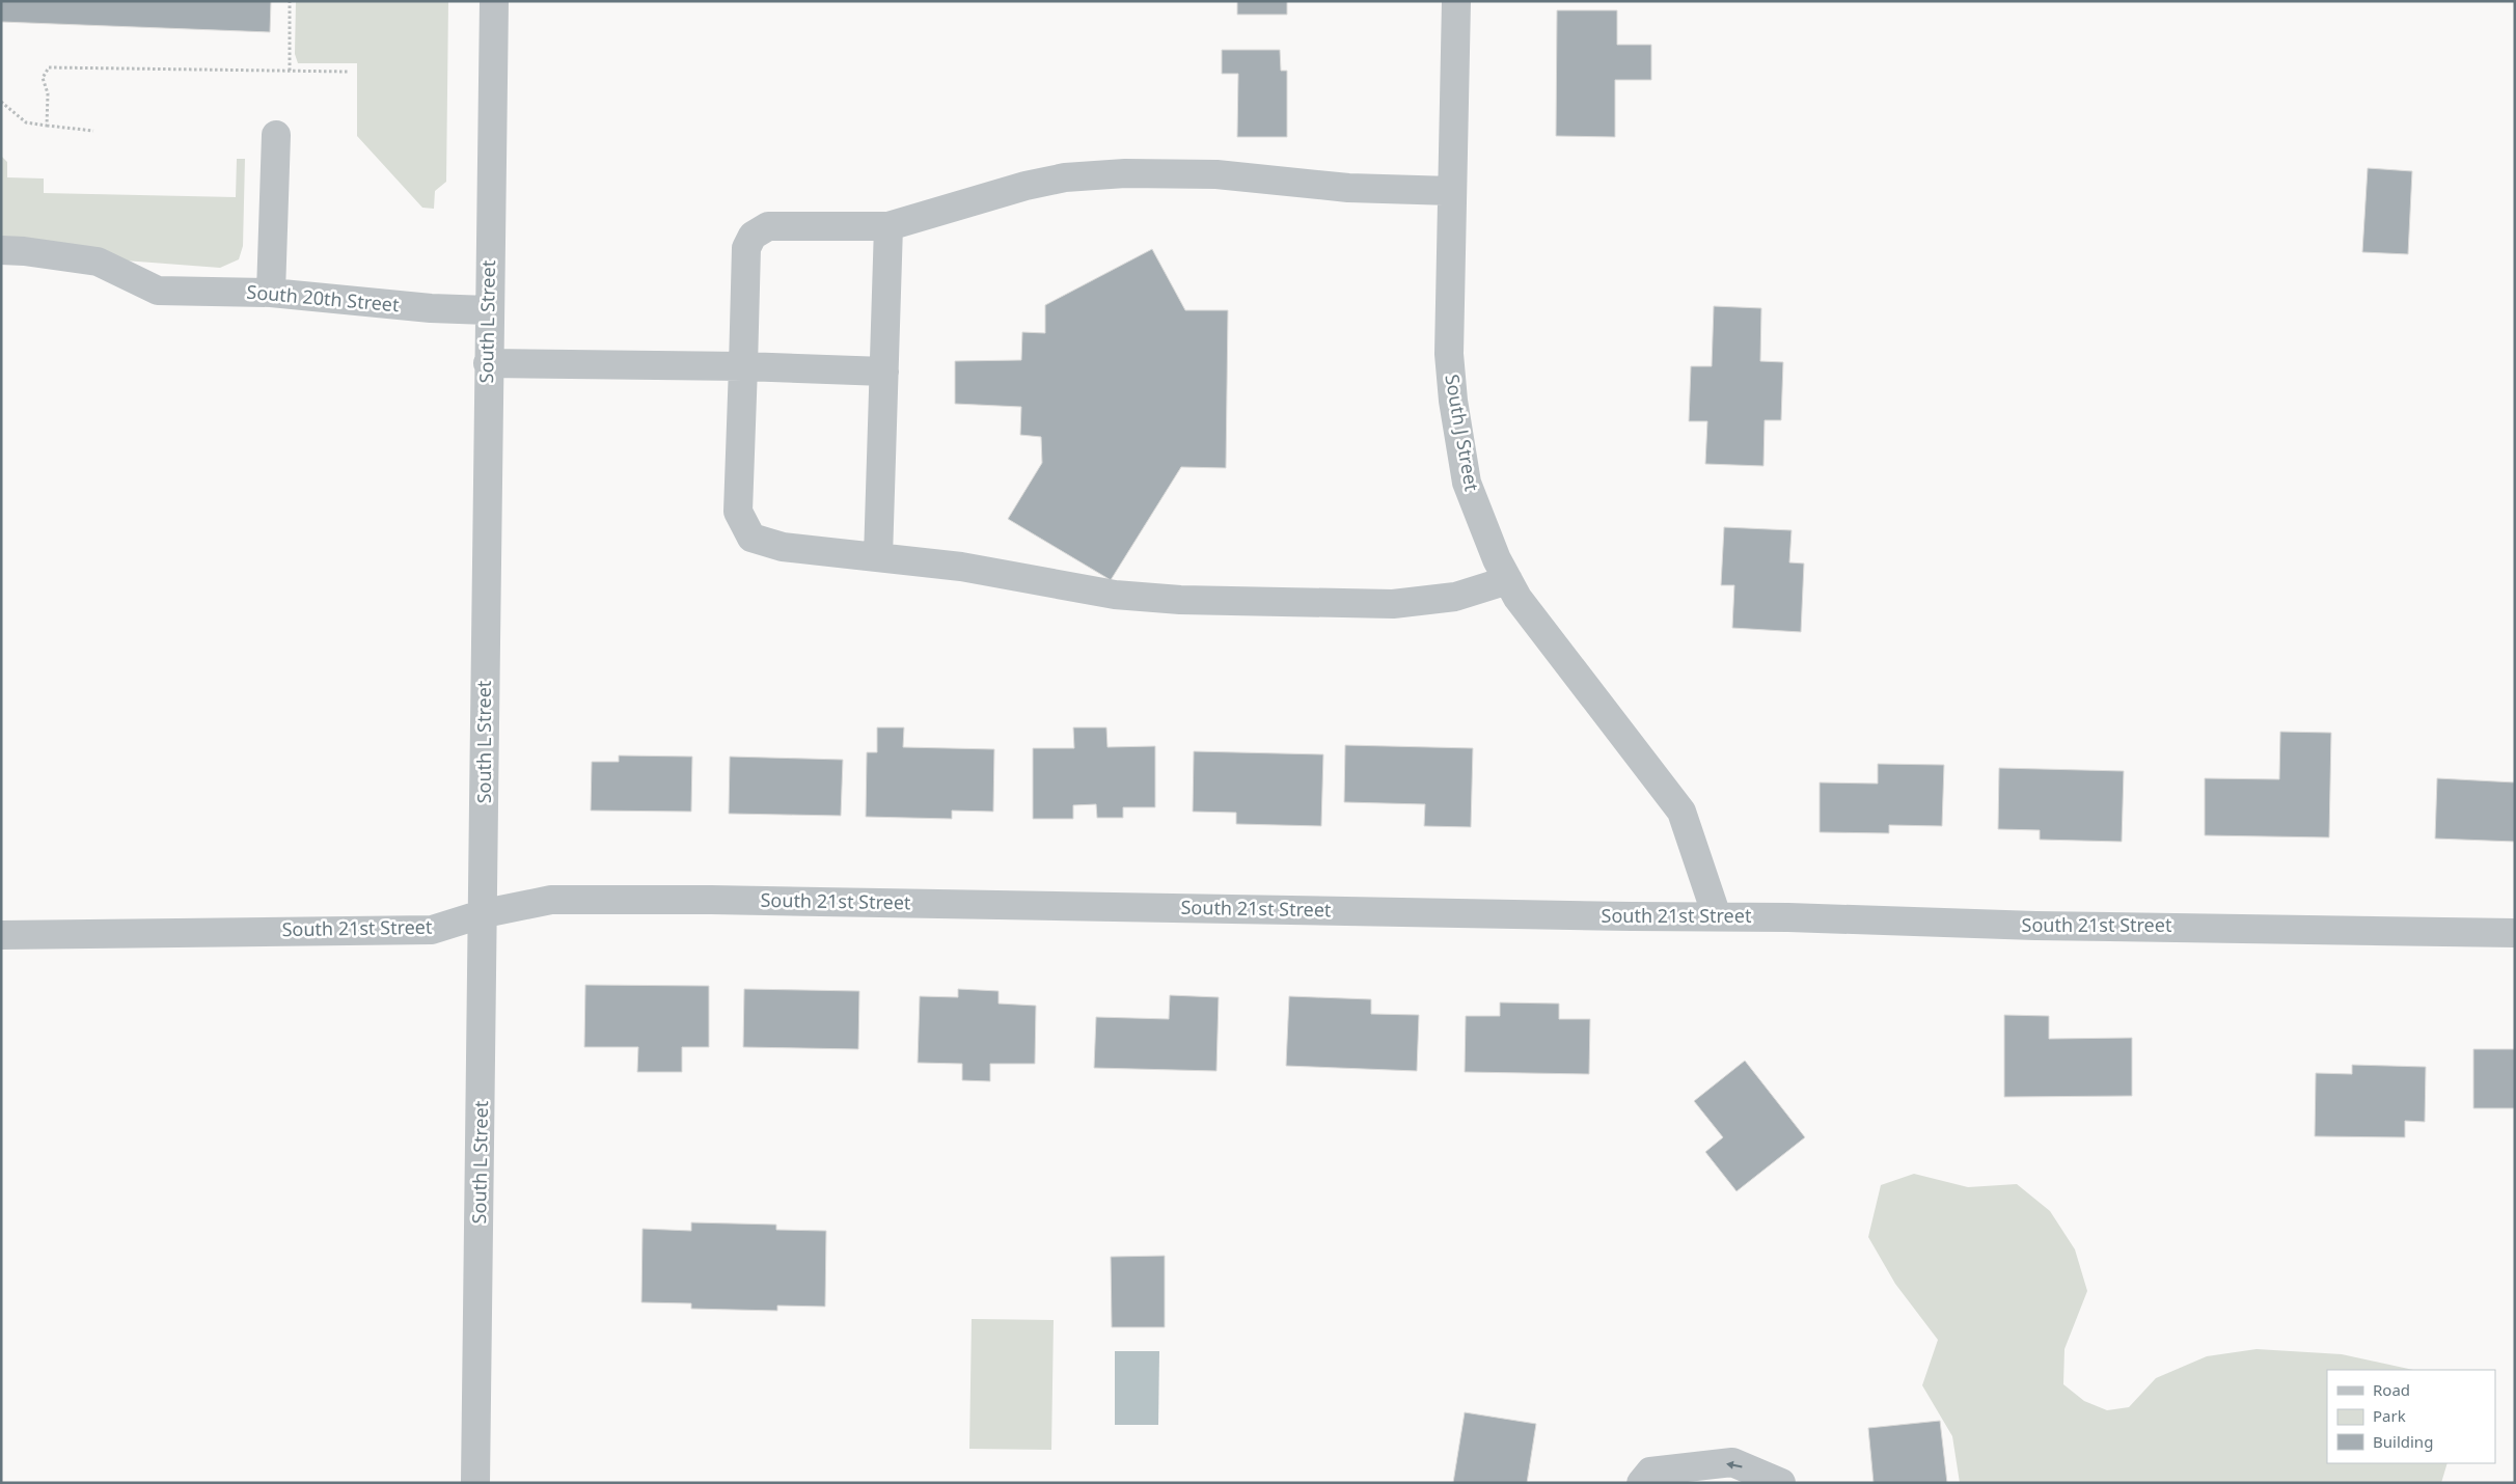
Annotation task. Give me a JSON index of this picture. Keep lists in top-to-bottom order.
{
  "streets": {
    "street": [
      "South 20th Street",
      "South L Street",
      "South J Street",
      "South 21st Street"
    ]
  },
  "crossings": [
    ["South 20th Street", "South L Street"],
    ["South L Street", "South 21st Street"],
    ["South J Street", "South 21st Street"]
  ],
  "legend": ["Road", "Park", "Building"]
}
